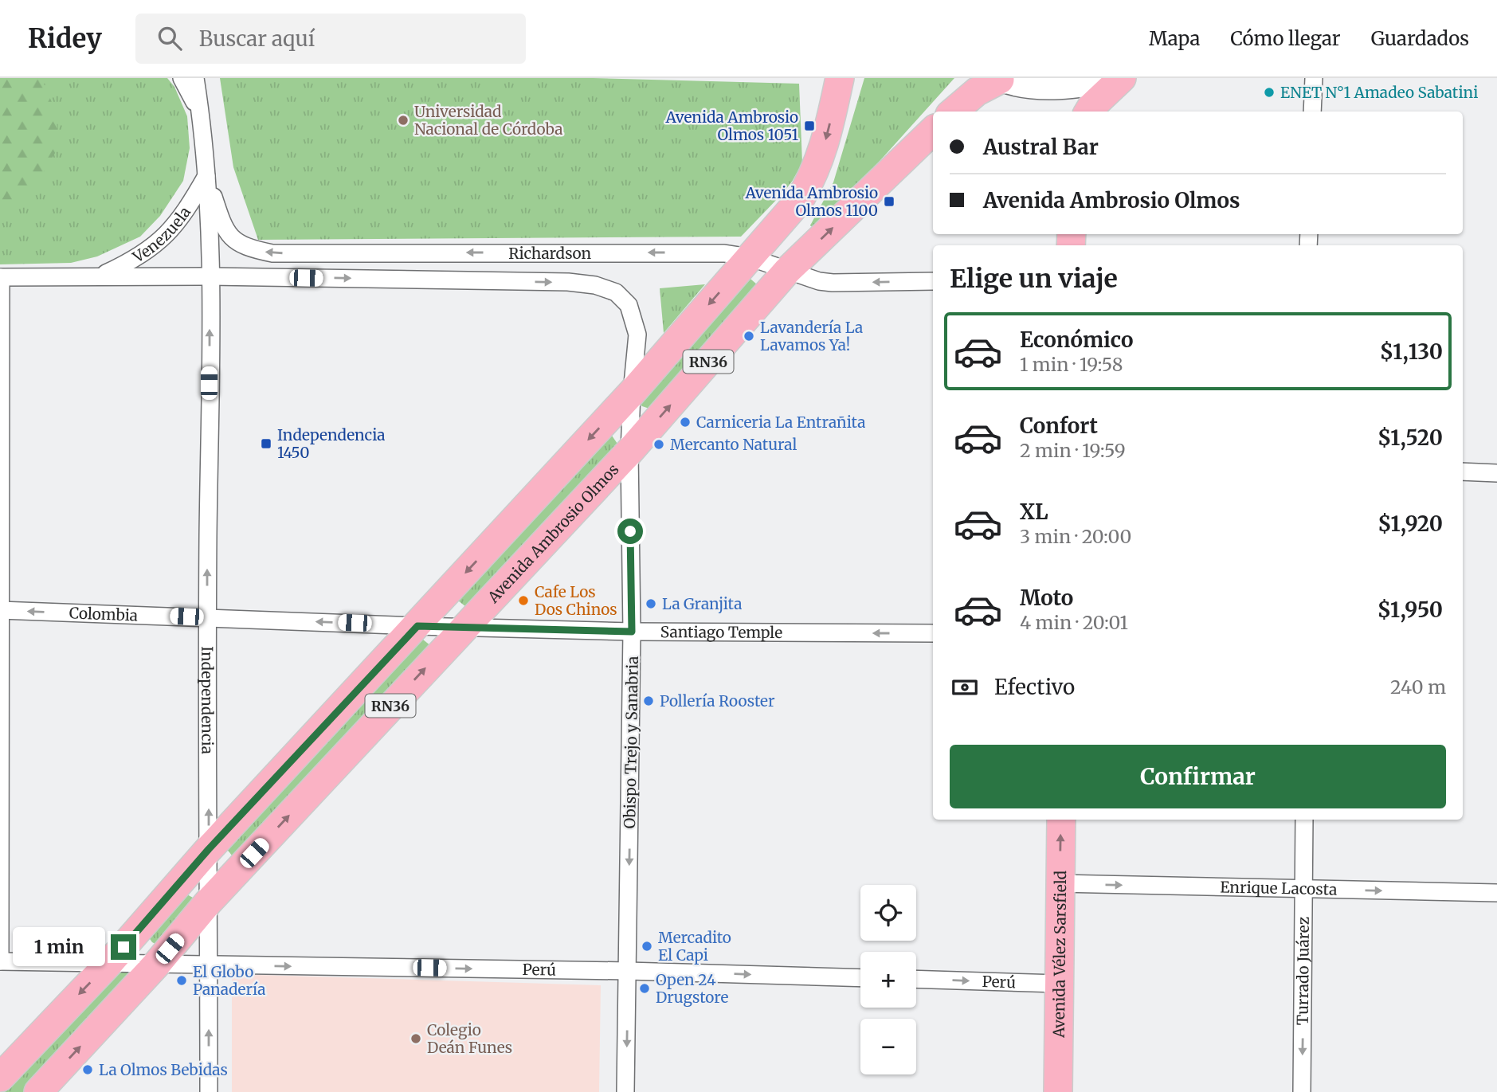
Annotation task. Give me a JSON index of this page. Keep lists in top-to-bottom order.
{
  "streets": {
    "main road": ["RN36", "Avenida Ambrosio Olmos", "Avenida Vélez Sarsfield"],
    "street": [
      "Venezuela",
      "Richardson",
      "Colombia",
      "Santiago Temple",
      "Independencia",
      "Obispo Trejo y Sanabria",
      "Enrique Lacosta",
      "Perú",
      "Turrado Juárez"
    ]
  },
  "crossings": [
    ["Venezuela", "Richardson"],
    ["Venezuela", "Independencia"],
    ["Richardson", "RN36"],
    ["Richardson", "Avenida Ambrosio Olmos"],
    ["Richardson", "Independencia"],
    ["Richardson", "Obispo Trejo y Sanabria"],
    ["RN36", "Santiago Temple"],
    ["RN36", "Independencia"],
    ["RN36", "Obispo Trejo y Sanabria"],
    ["RN36", "Perú"],
    ["Avenida Ambrosio Olmos", "Santiago Temple"],
    ["Avenida Ambrosio Olmos", "Independencia"],
    ["Avenida Ambrosio Olmos", "Obispo Trejo y Sanabria"],
    ["Avenida Ambrosio Olmos", "Perú"],
    ["Colombia", "Santiago Temple"],
    ["Colombia", "Independencia"],
    ["Santiago Temple", "Independencia"],
    ["Santiago Temple", "Obispo Trejo y Sanabria"],
    ["Independencia", "Perú"],
    ["Obispo Trejo y Sanabria", "Perú"],
    ["Enrique Lacosta", "Avenida Vélez Sarsfield"],
    ["Enrique Lacosta", "Turrado Juárez"],
    ["Avenida Vélez Sarsfield", "Perú"]
  ],
  "one_way": [
    "Colombia",
    "Santiago Temple",
    "Independencia",
    "Obispo Trejo y Sanabria",
    "Enrique Lacosta",
    "Perú",
    "Turrado Juárez"
  ],
  "places": {
    "other": [
      "ENET N°1 Amadeo Sabatini",
      "Universidad Nacional de Córdoba",
      "Lavandería La Lavamos Ya!",
      "Carniceria La Entrañita",
      "Mercanto Natural",
      "Cafe Los Dos Chinos",
      "La Granjita",
      "Pollería Rooster",
      "Mercadito El Capi",
      "El Globo Panadería",
      "Open 24 Drugstore",
      "Colegio Deán Funes",
      "La Olmos Bebidas"
    ],
    "transit": ["Avenida Ambrosio Olmos 1051", "Avenida Ambrosio Olmos 1100", "Independencia 1450"]
  },
  "page": {
    "header": "Ridey",
    "search": "Buscar aquí",
    "nav": ["Mapa", "Cómo llegar", "Guardados"],
    "banner": ["Austral Bar", "Avenida Ambrosio Olmos"],
    "heading": "Elige un viaje",
    "list": [
      {
        "name": "Económico",
        "note": "1 min · 19:58",
        "value": "$1,130"
      },
      {
        "name": "Confort",
        "note": "2 min · 19:59",
        "value": "$1,520"
      },
      {
        "name": "XL",
        "note": "3 min · 20:00",
        "value": "$1,920"
      },
      {
        "name": "Moto",
        "note": "4 min · 20:01",
        "value": "$1,950"
      }
    ],
    "pay": ["Efectivo", "240 m"],
    "buttons": "Confirmar",
    "map_buttons": ["+", "−"],
    "bubble": "1 min"
  }
}
